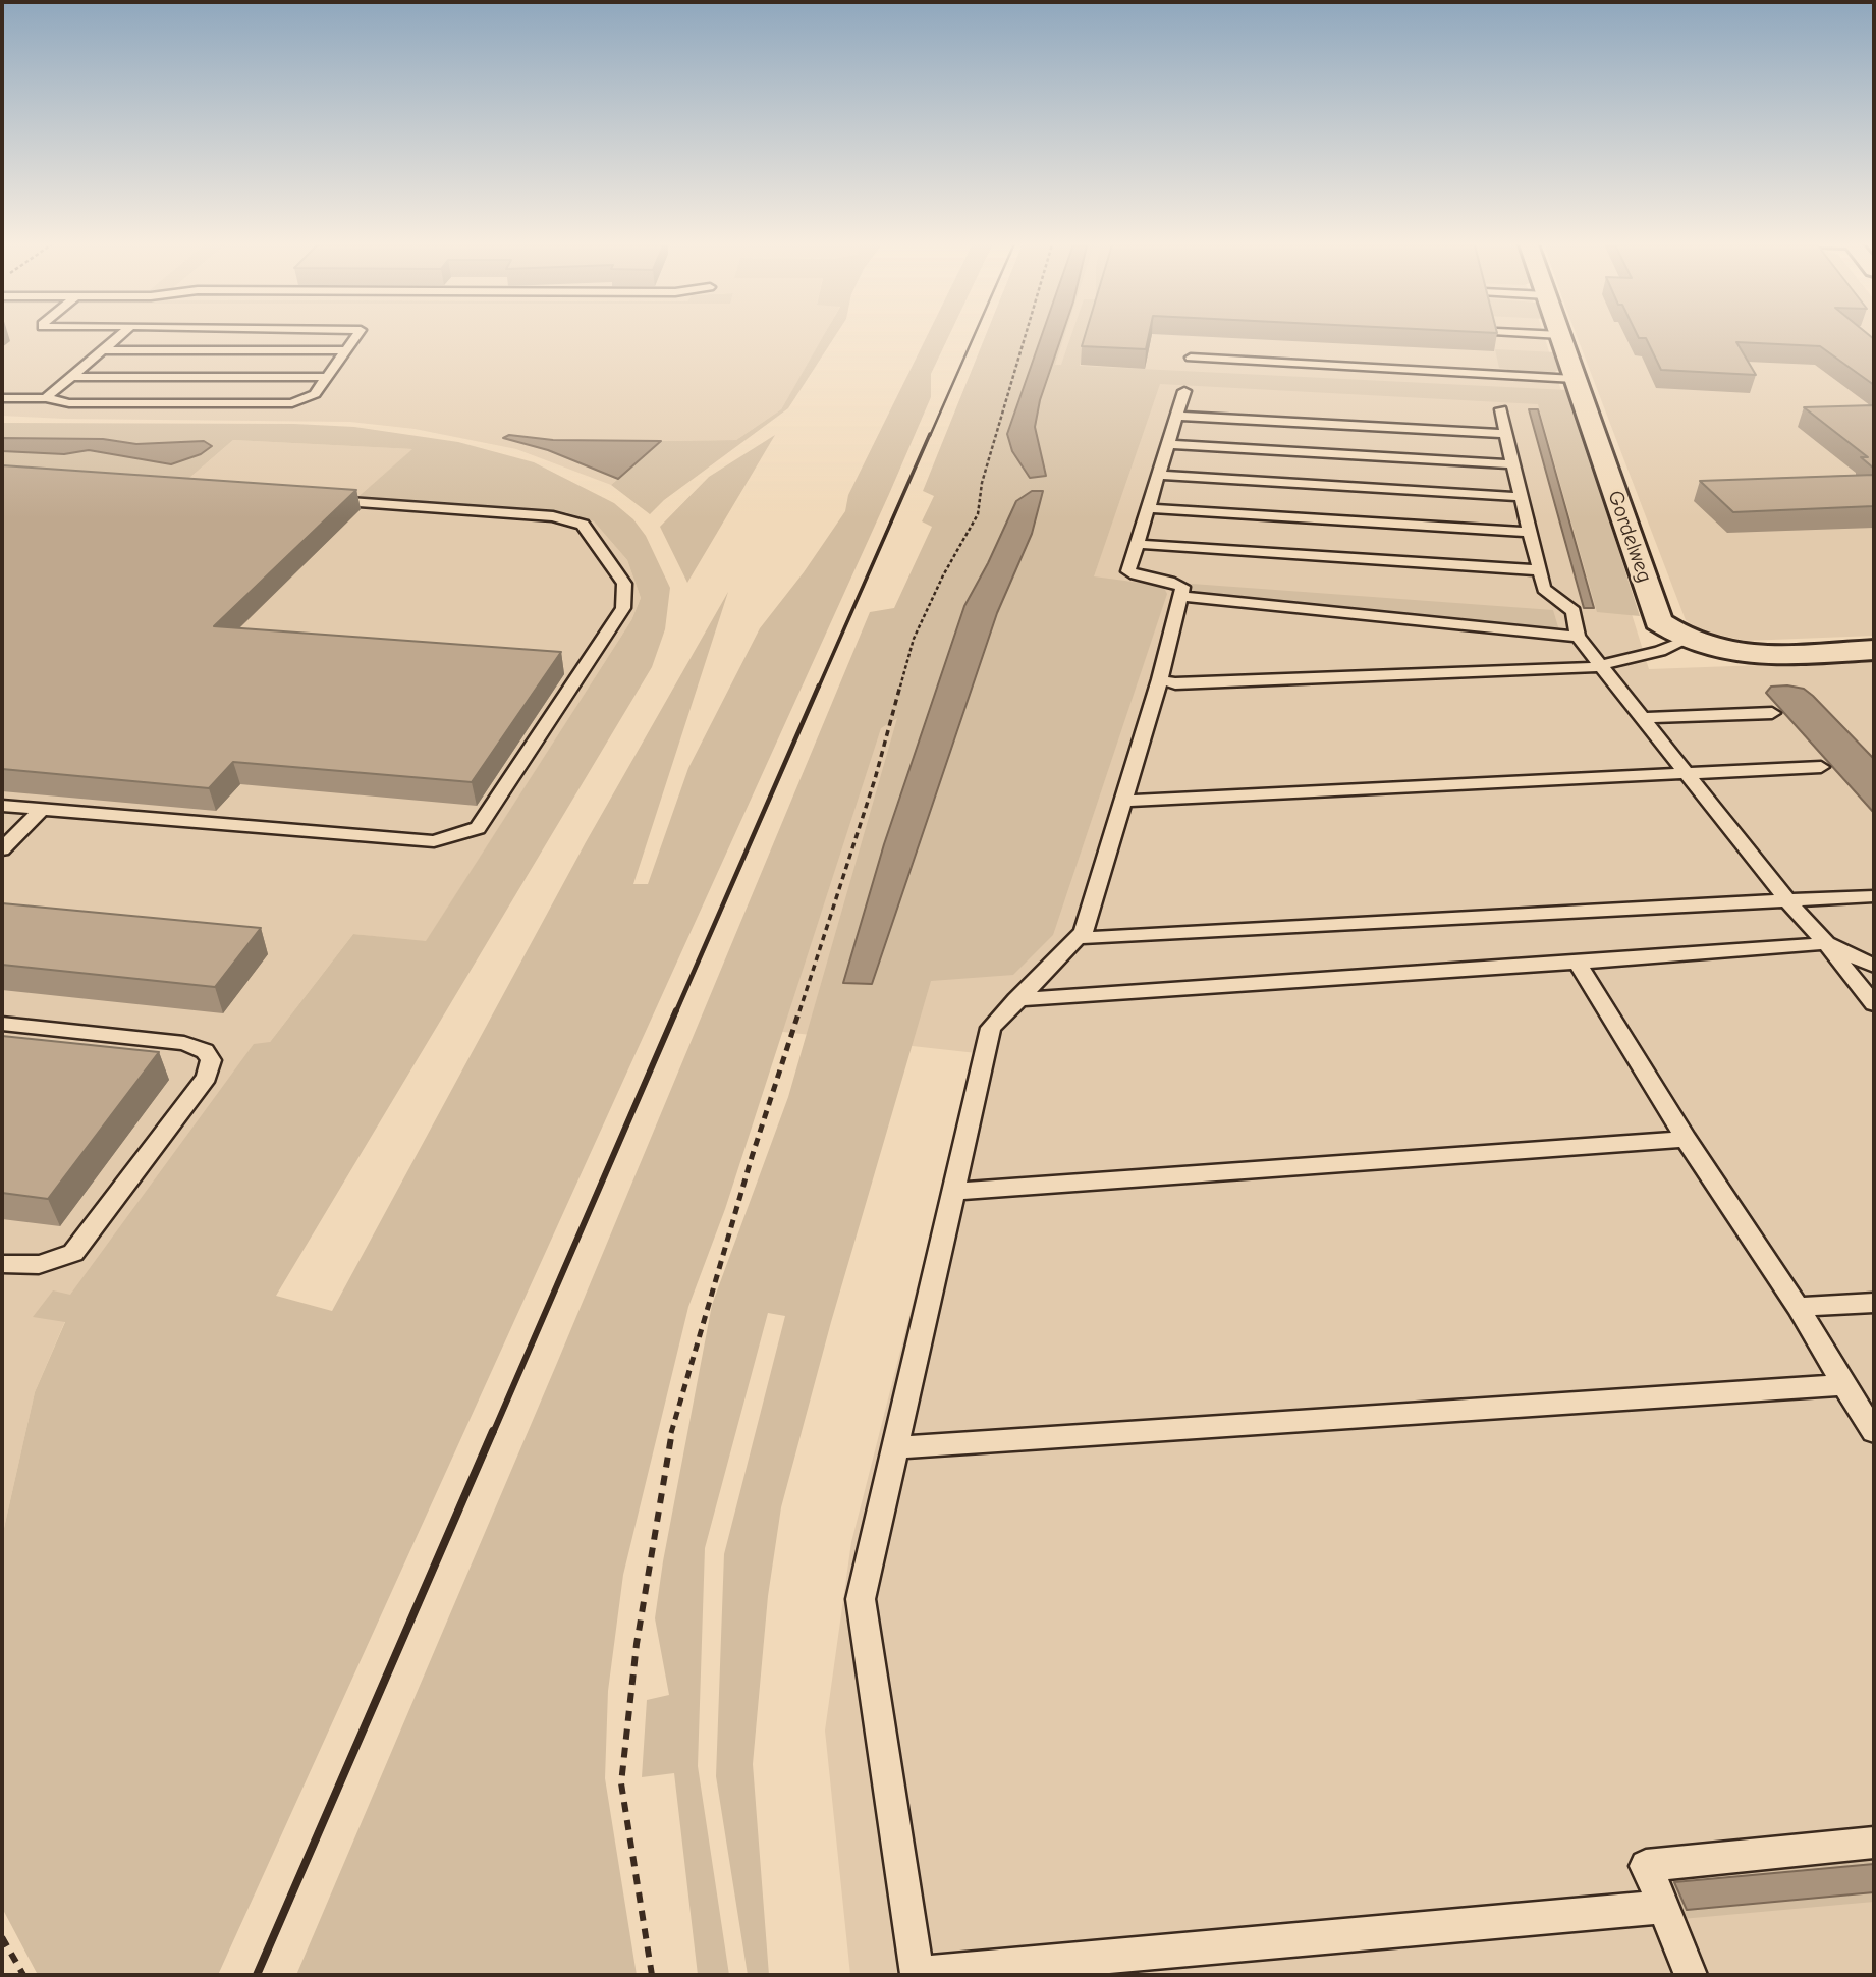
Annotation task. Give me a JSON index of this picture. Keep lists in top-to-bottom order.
{
  "streets": {
    "street": ["Gordelweg"]
  }
}
